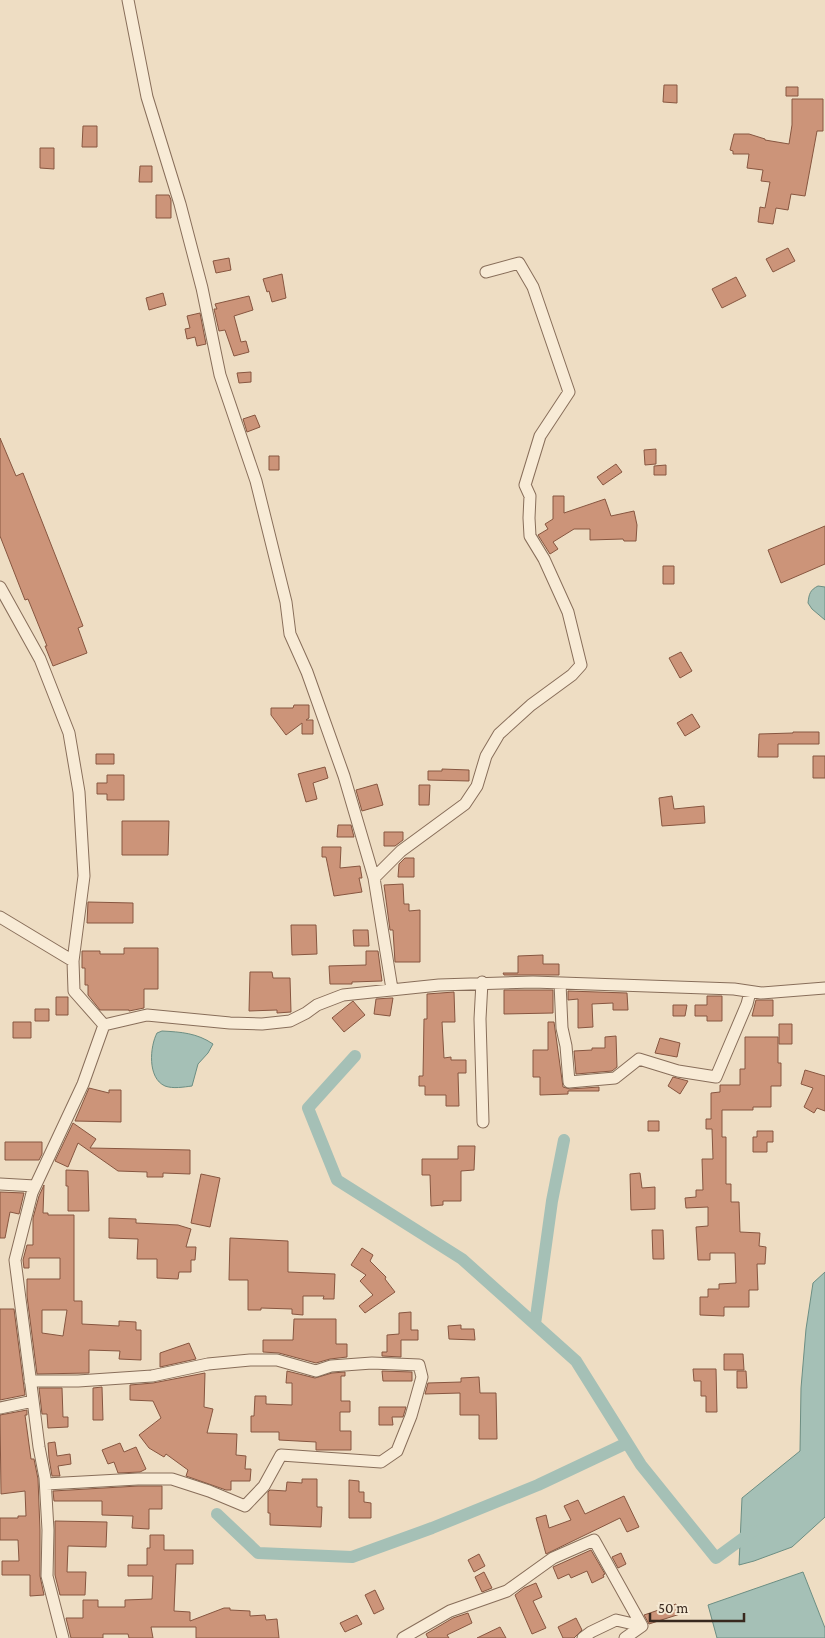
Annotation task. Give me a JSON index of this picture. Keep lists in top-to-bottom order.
{
  "scale_bar": "50 m"
}
